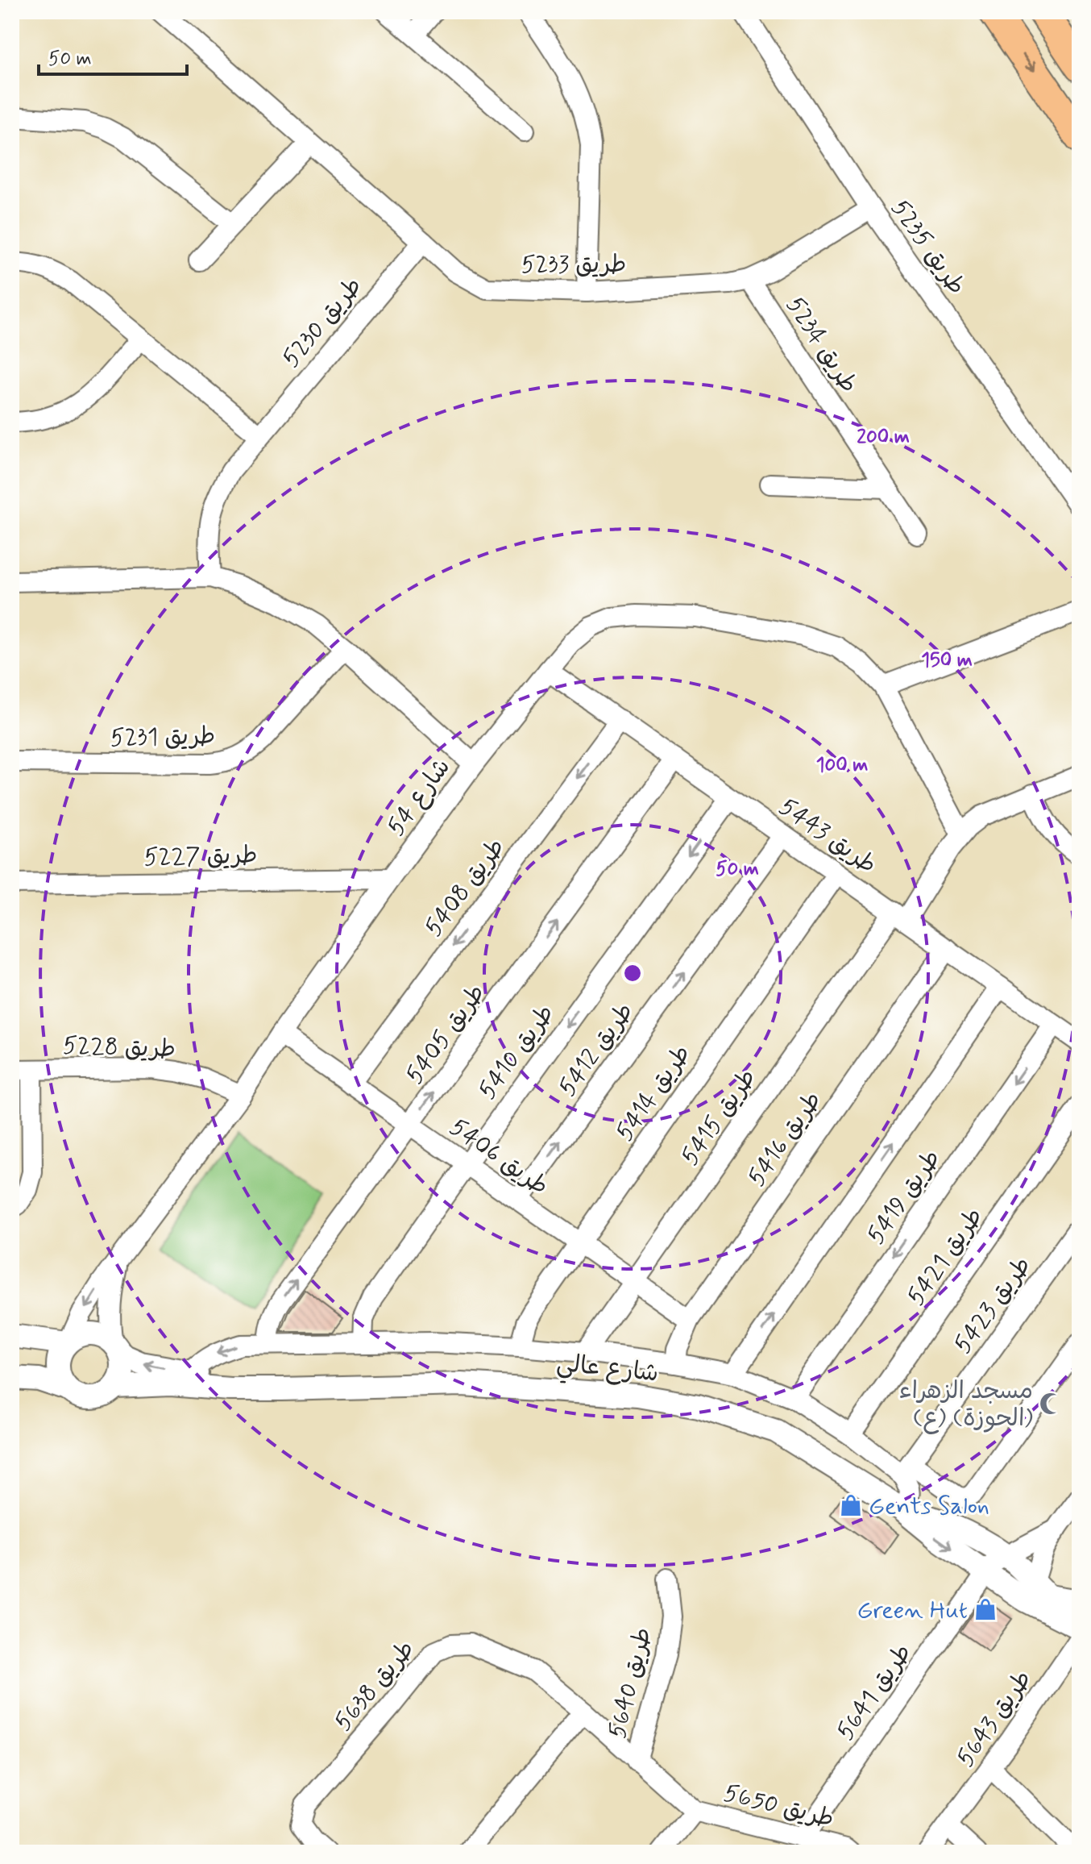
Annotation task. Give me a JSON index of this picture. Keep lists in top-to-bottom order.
{
  "streets": {
    "street": [
      "طريق 5235",
      "طريق 5233",
      "طريق 5230",
      "طريق 5234",
      "طريق 5231",
      "شارع 54",
      "طريق 5443",
      "طريق 5227",
      "طريق 5408",
      "طريق 5405",
      "طريق 5228",
      "طريق 5412",
      "طريق 5410",
      "طريق 5414",
      "طريق 5415",
      "طريق 5416",
      "طريق 5406",
      "طريق 5419",
      "طريق 5421",
      "طريق 5423",
      "شارع عالي",
      "طريق 5640",
      "طريق 5638",
      "طريق 5641",
      "طريق 5643",
      "طريق 5650"
    ]
  },
  "crossings": [
    ["طريق 5235", "طريق 5233"],
    ["طريق 5233", "طريق 5230"],
    ["طريق 5233", "طريق 5234"],
    ["شارع 54", "طريق 5443"],
    ["شارع 54", "طريق 5227"],
    ["شارع 54", "طريق 5228"],
    ["شارع 54", "طريق 5406"],
    ["شارع 54", "شارع عالي"],
    ["طريق 5443", "طريق 5408"],
    ["طريق 5443", "طريق 5405"],
    ["طريق 5443", "طريق 5412"],
    ["طريق 5443", "طريق 5410"],
    ["طريق 5443", "طريق 5414"],
    ["طريق 5443", "طريق 5415"],
    ["طريق 5443", "طريق 5416"],
    ["طريق 5443", "طريق 5419"],
    ["طريق 5408", "طريق 5406"],
    ["طريق 5405", "طريق 5406"],
    ["طريق 5412", "طريق 5406"],
    ["طريق 5410", "طريق 5406"],
    ["طريق 5414", "طريق 5406"],
    ["طريق 5415", "طريق 5406"],
    ["طريق 5416", "طريق 5406"],
    ["شارع عالي", "طريق 5641"],
    ["طريق 5640", "طريق 5638"],
    ["طريق 5638", "طريق 5650"],
    ["طريق 5641", "طريق 5650"]
  ],
  "one_way": [
    "طريق 5408",
    "طريق 5405",
    "طريق 5412",
    "طريق 5410"
  ],
  "places": {
    "mosque": ["مسجد الزهراء (ع) (الحوزة)"],
    "shop": ["Gents Salon", "Green Hut"]
  },
  "scale_bar": "50 m",
  "rings": [
    "200 m",
    "150 m",
    "100 m",
    "50 m"
  ]
}
